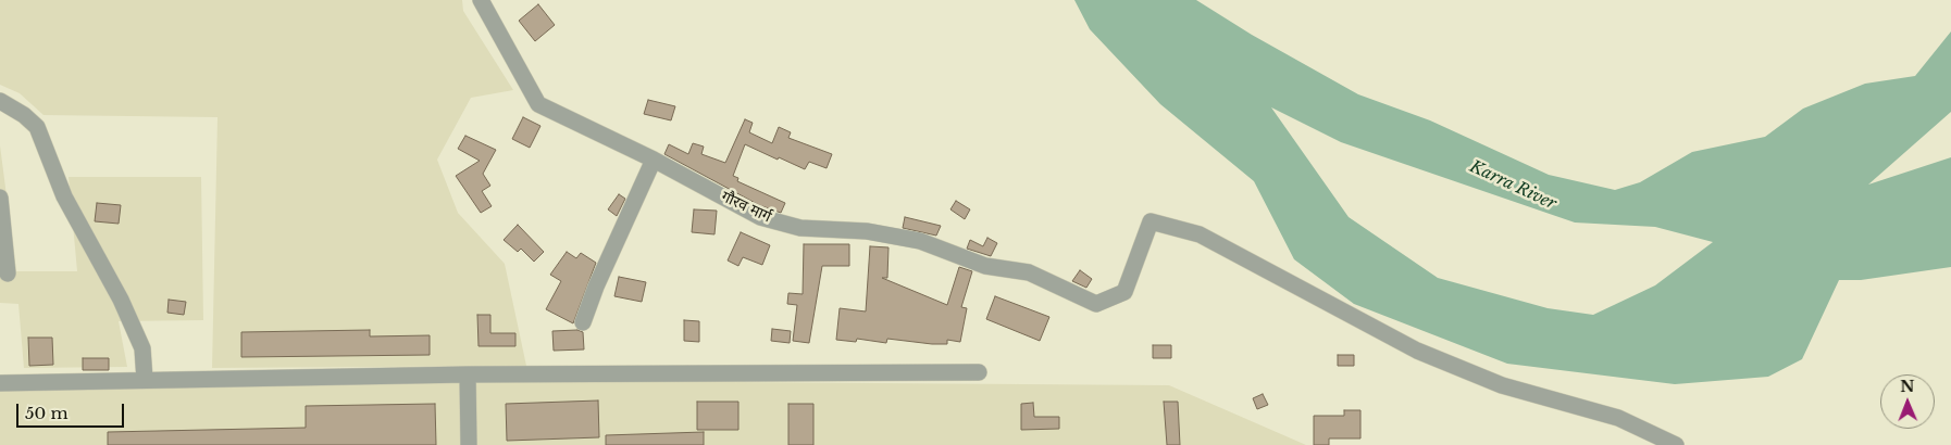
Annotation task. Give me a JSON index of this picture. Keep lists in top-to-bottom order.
{
  "streets": {
    "street": ["गौरव मार्ग"]
  },
  "water": ["Karra River"],
  "scale_bar": "50 m",
  "north": "top"
}
